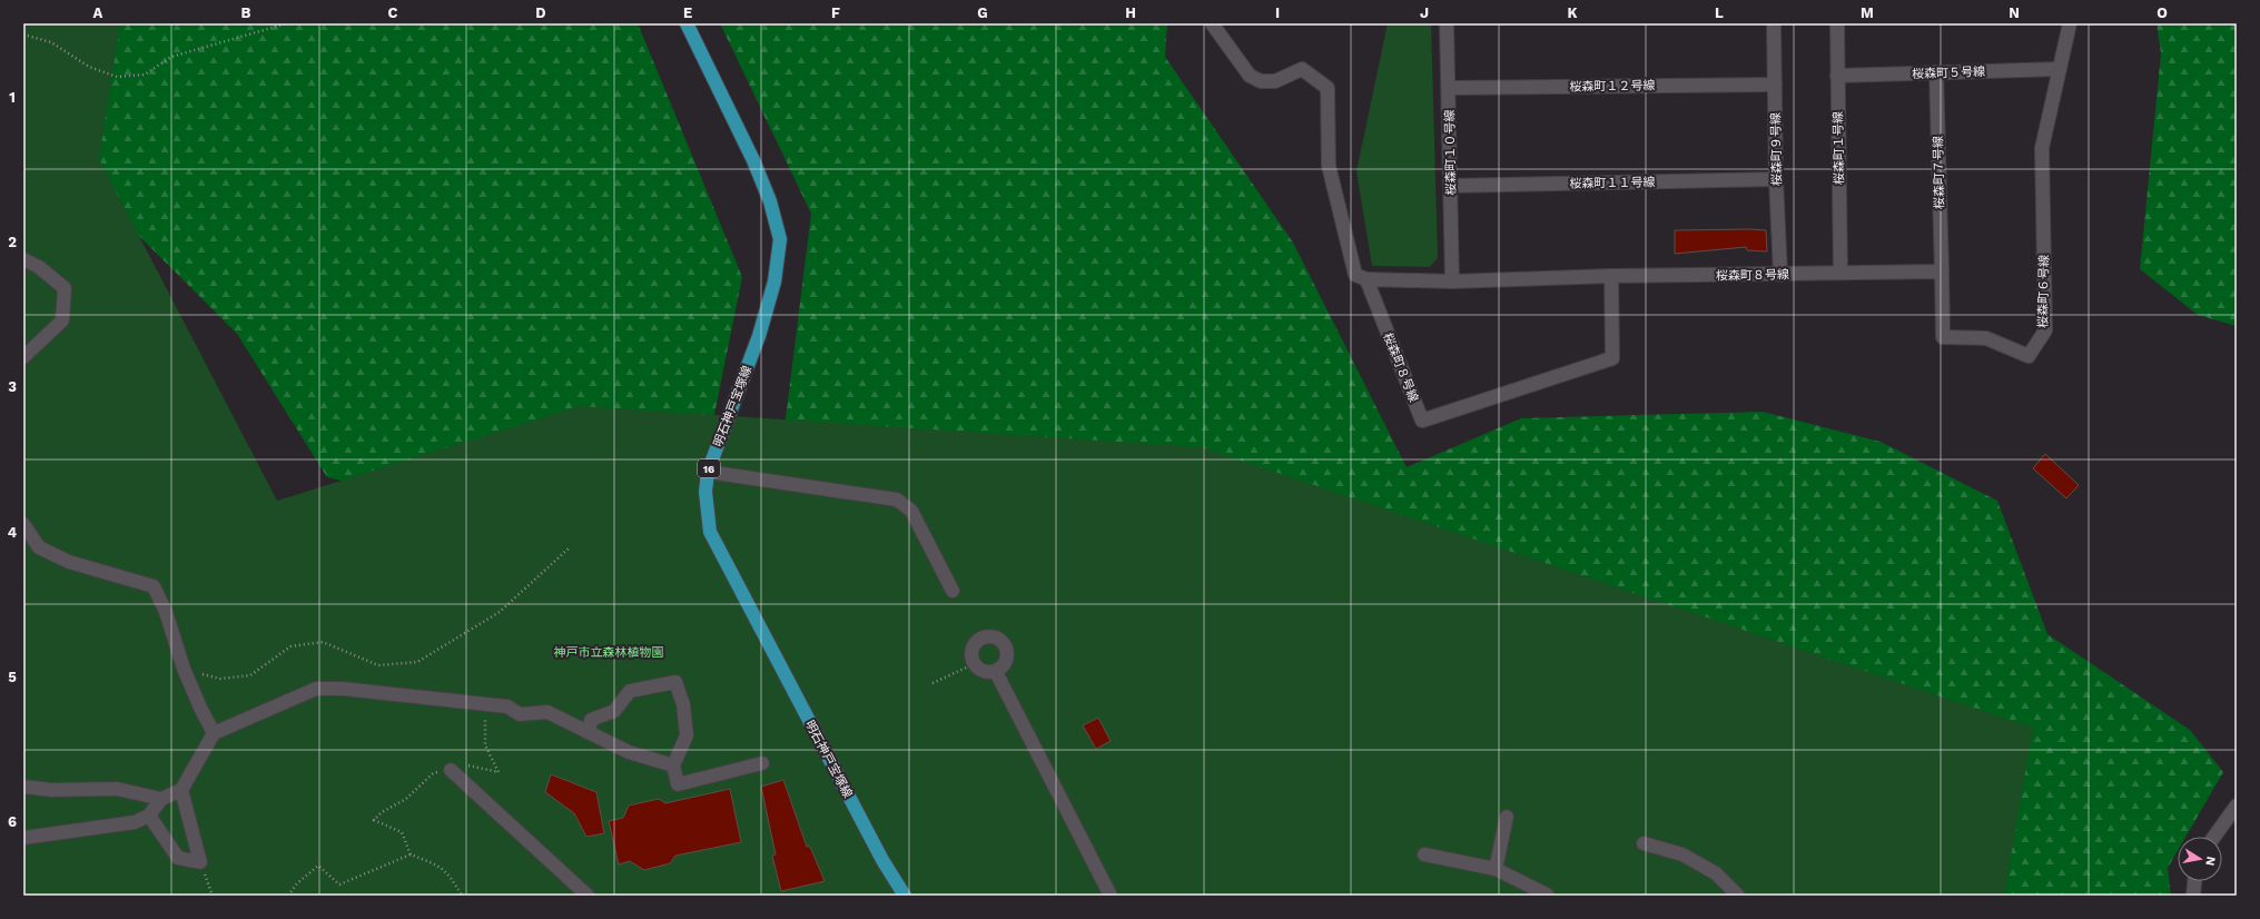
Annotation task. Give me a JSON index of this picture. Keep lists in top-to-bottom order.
{
  "streets": {
    "main road": ["明石神戸宝塚線", "16"],
    "street": [
      "桜森町５号線",
      "桜森町１２号線",
      "桜森町１号線",
      "桜森町９号線",
      "桜森町１０号線",
      "桜森町７号線",
      "桜森町１１号線",
      "桜森町８号線",
      "桜森町６号線"
    ]
  },
  "crossings": [
    ["桜森町５号線", "桜森町１号線"],
    ["桜森町５号線", "桜森町７号線"],
    ["桜森町５号線", "桜森町６号線"],
    ["桜森町１２号線", "桜森町９号線"],
    ["桜森町１２号線", "桜森町１０号線"],
    ["桜森町１号線", "桜森町８号線"],
    ["桜森町９号線", "桜森町１１号線"],
    ["桜森町９号線", "桜森町８号線"],
    ["桜森町１０号線", "桜森町１１号線"],
    ["桜森町１０号線", "桜森町８号線"],
    ["桜森町７号線", "桜森町６号線"]
  ],
  "parks": ["神戸市立森林植物園"],
  "north": "right",
  "grid": {
    "columns": [
      "A",
      "B",
      "C",
      "D",
      "E",
      "F",
      "G",
      "H",
      "I",
      "J",
      "K",
      "L",
      "M",
      "N",
      "O"
    ],
    "rows": [
      "1",
      "2",
      "3",
      "4",
      "5",
      "6"
    ]
  }
}
